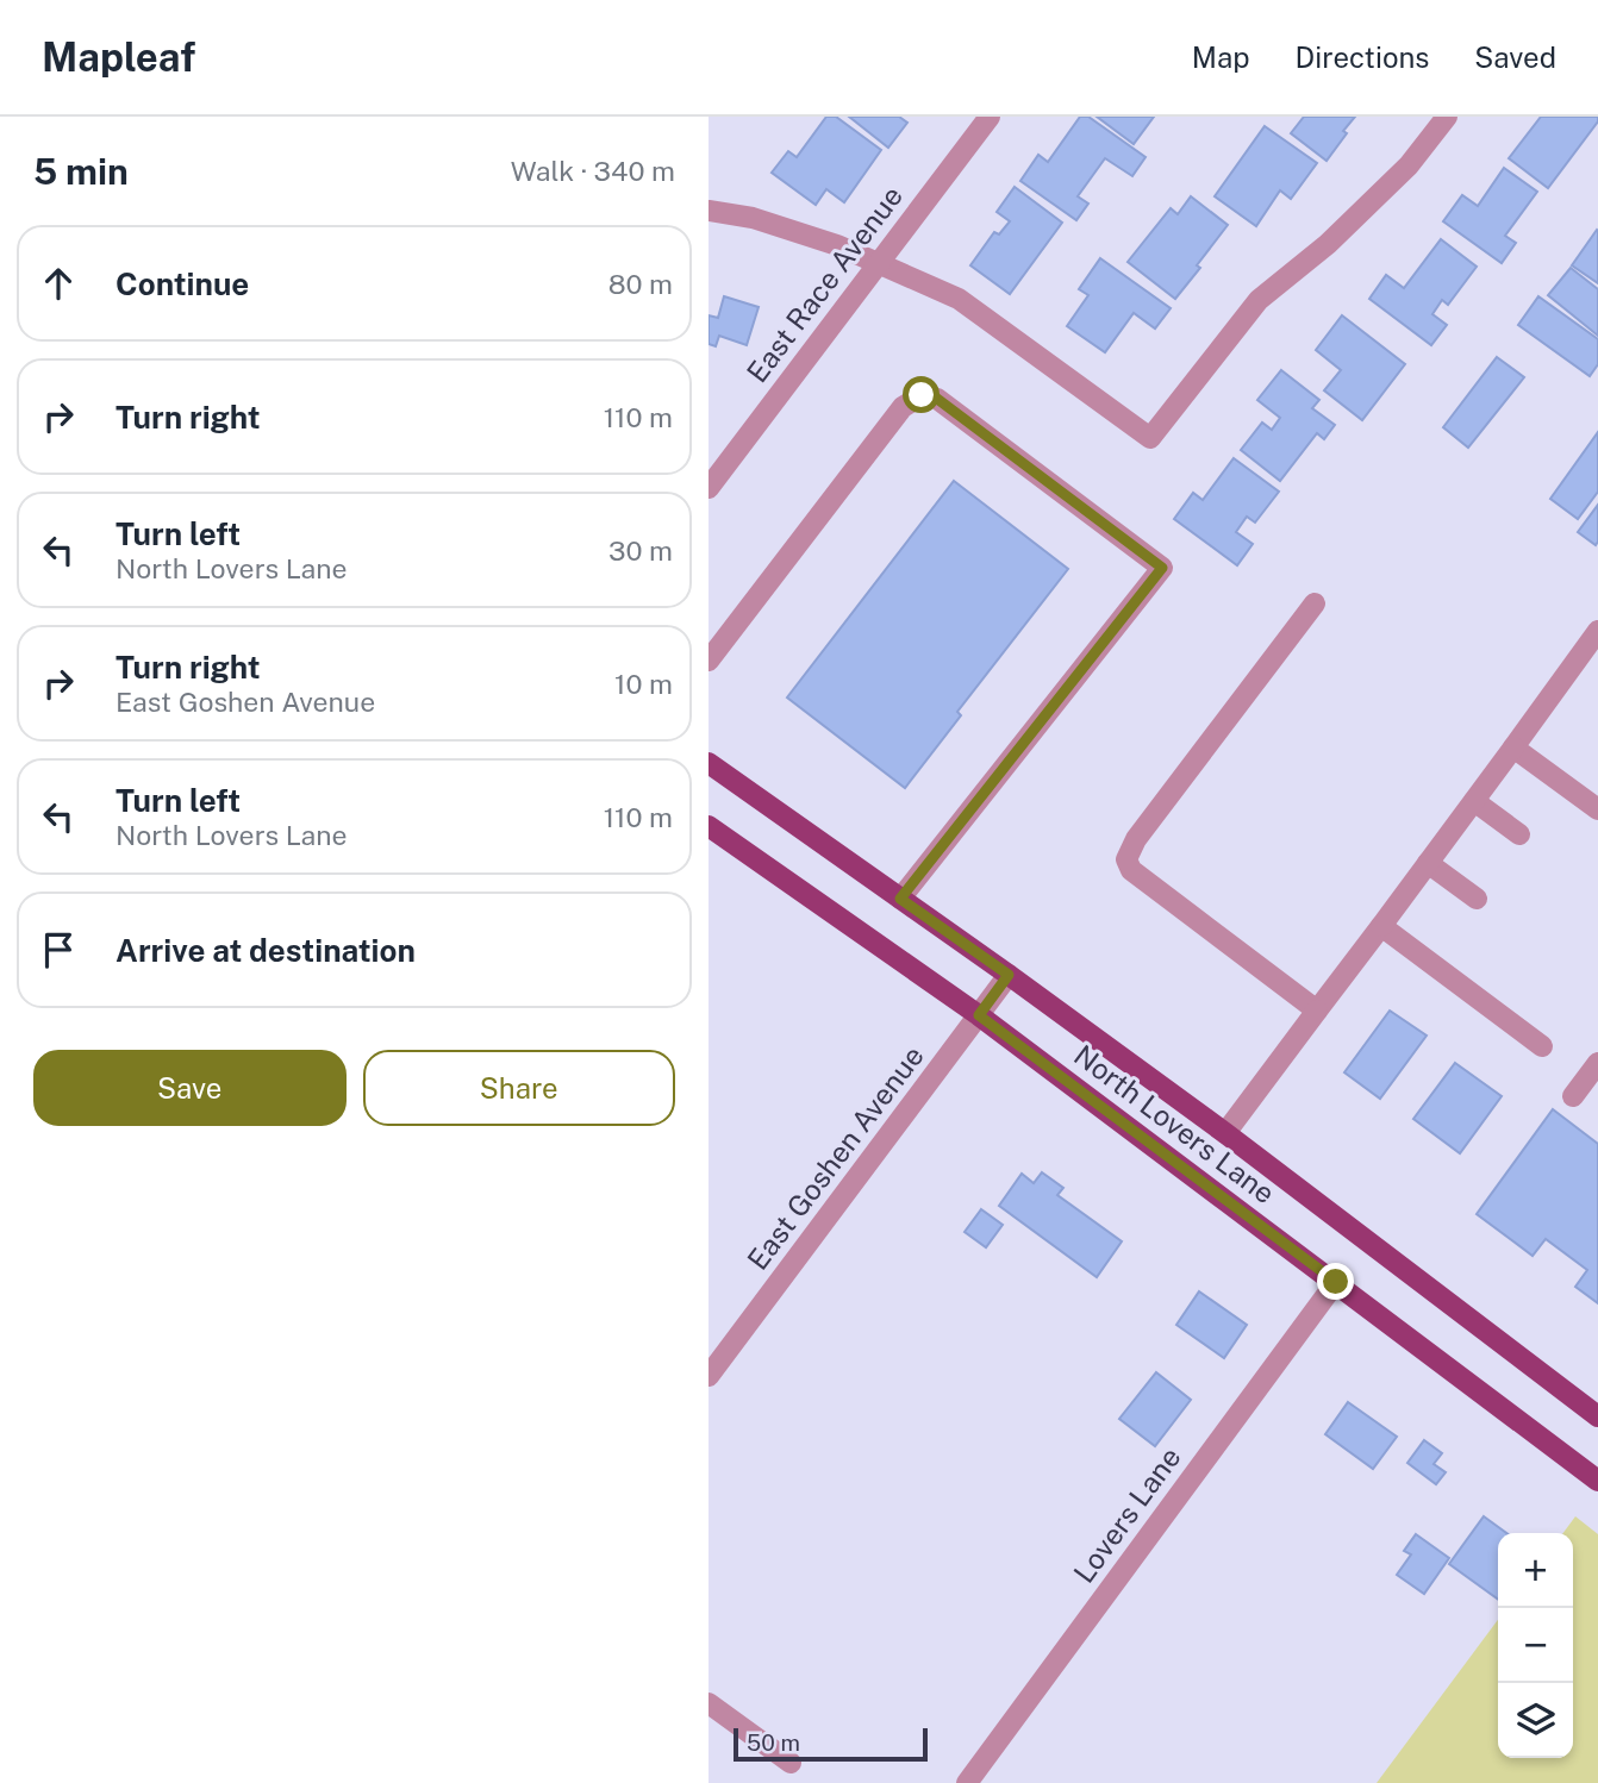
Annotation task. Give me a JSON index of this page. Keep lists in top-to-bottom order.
{
  "streets": {
    "main road": ["North Lovers Lane"],
    "street": ["East Race Avenue", "East Goshen Avenue", "Lovers Lane"]
  },
  "crossings": [
    ["North Lovers Lane", "East Goshen Avenue"],
    ["North Lovers Lane", "Lovers Lane"]
  ],
  "scale_bar": "50 m",
  "page": {
    "header": "Mapleaf",
    "nav": ["Map", "Directions", "Saved"],
    "heading": ["5 min", "Walk · 340 m"],
    "list": [
      ["Continue", "80 m"],
      ["Turn right", "110 m"],
      ["Turn left", "North Lovers Lane", "30 m"],
      ["Turn right", "East Goshen Avenue", "10 m"],
      ["Turn left", "North Lovers Lane", "110 m"],
      "Arrive at destination"
    ],
    "buttons": ["Save", "Share"],
    "map_buttons": ["+", "−"],
    "scale": "50 m"
  }
}
